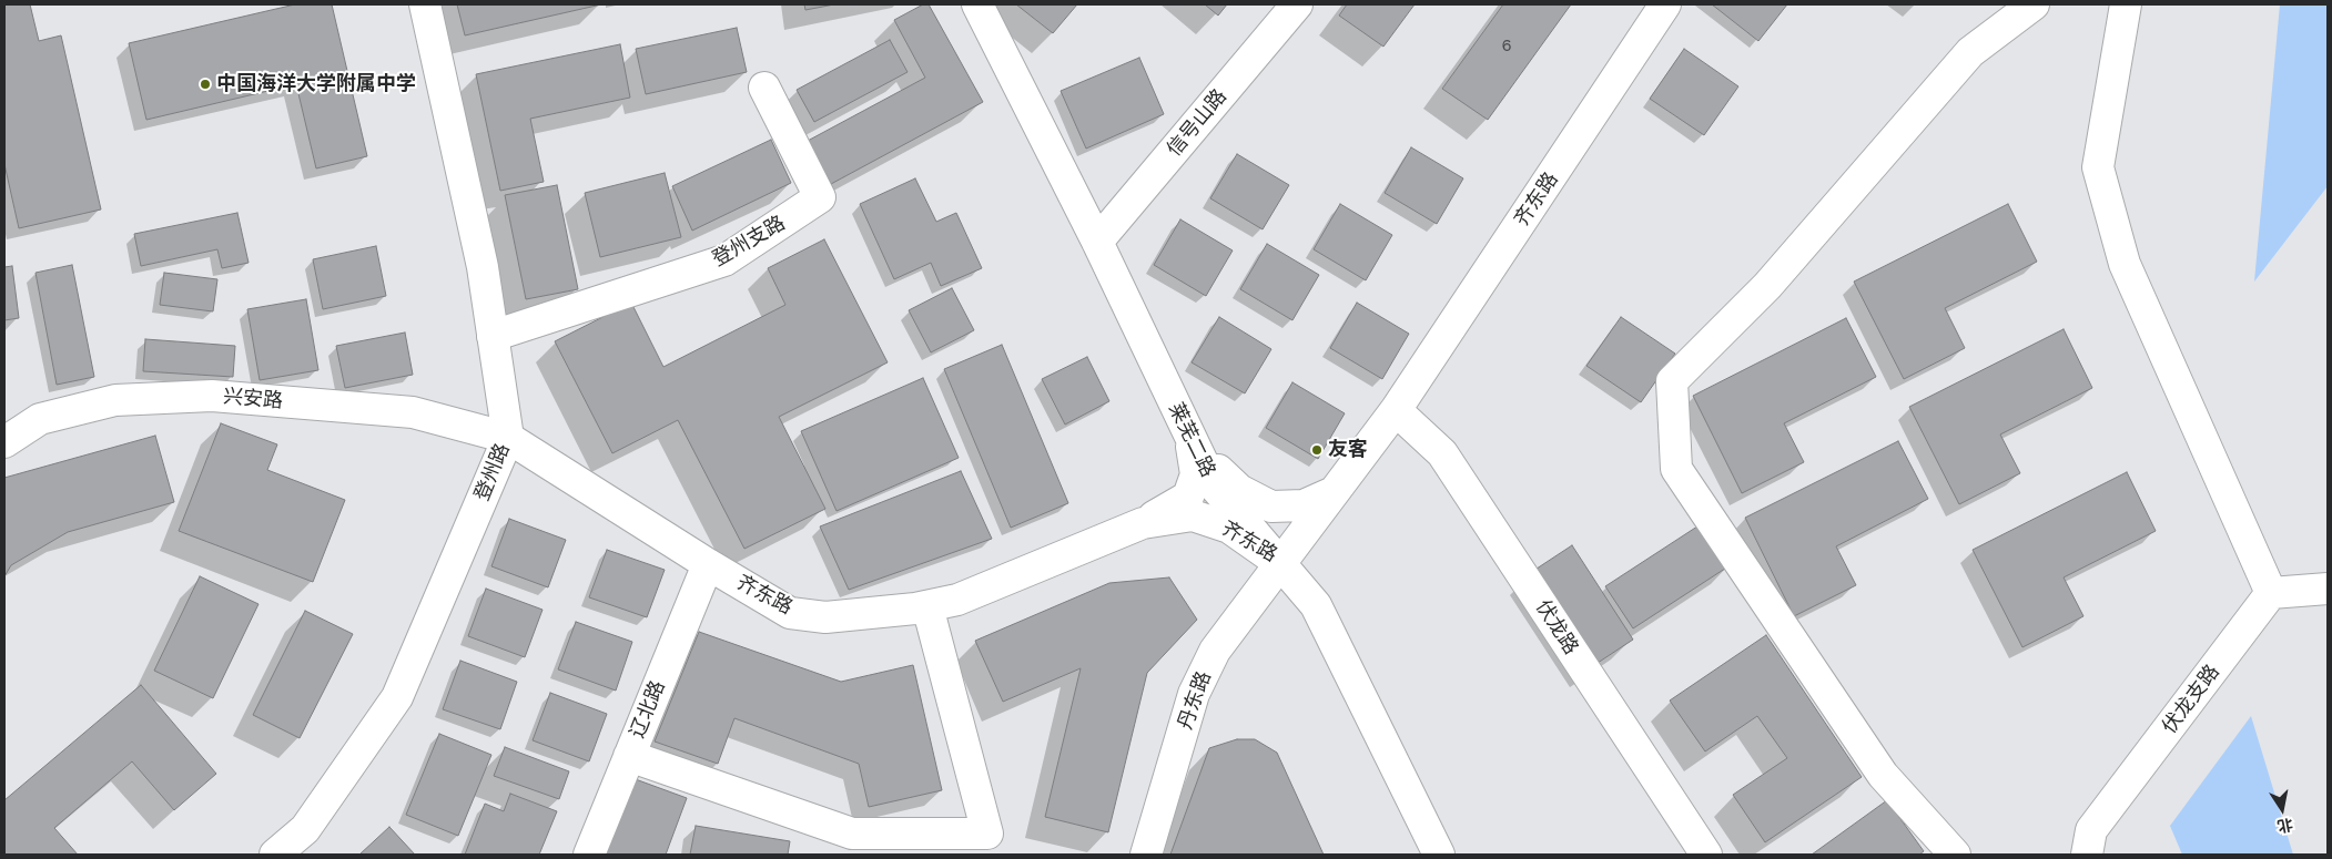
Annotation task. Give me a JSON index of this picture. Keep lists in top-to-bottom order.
{
  "streets": {
    "street": [
      "信号山路",
      "齐东路",
      "登州支路",
      "兴安路",
      "莱芜二路",
      "登州路",
      "伏龙路",
      "伏龙支路",
      "丹东路",
      "辽北路"
    ]
  },
  "crossings": [
    ["信号山路", "莱芜二路"],
    ["齐东路", "兴安路"],
    ["齐东路", "莱芜二路"],
    ["齐东路", "登州路"],
    ["齐东路", "伏龙路"],
    ["齐东路", "丹东路"],
    ["齐东路", "辽北路"],
    ["登州支路", "登州路"],
    ["兴安路", "登州路"],
    ["莱芜二路", "丹东路"]
  ],
  "places": ["中国海洋大学附属中学", "友客"],
  "house_numbers": ["6"],
  "north": "bottom"
}
